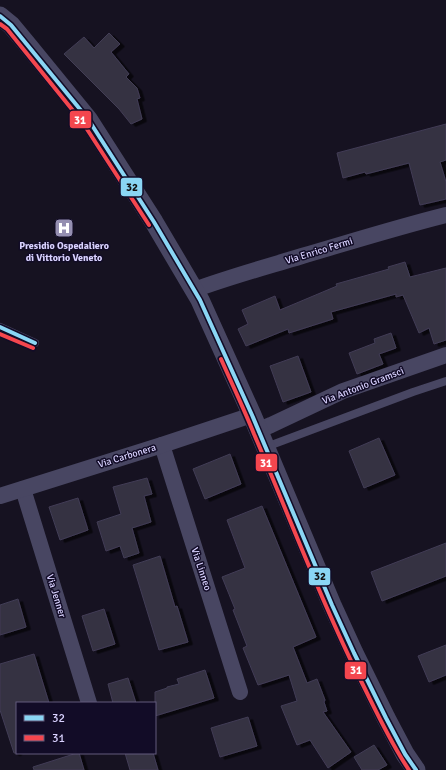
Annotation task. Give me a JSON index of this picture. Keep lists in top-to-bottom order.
{
  "streets": {
    "street": [
      "Via Enrico Fermi",
      "Via Antonio Gramsci",
      "Via Carbonera",
      "Via Linneo",
      "Via Jenner"
    ]
  },
  "crossings": [
    ["Via Antonio Gramsci", "Via Carbonera"],
    ["Via Carbonera", "Via Linneo"],
    ["Via Carbonera", "Via Jenner"]
  ],
  "places": {
    "hospital": ["Presidio Ospedaliero di Vittorio Veneto"]
  },
  "lines": ["transit line 32", "transit line 31"],
  "legend": ["32", "31"]
}
